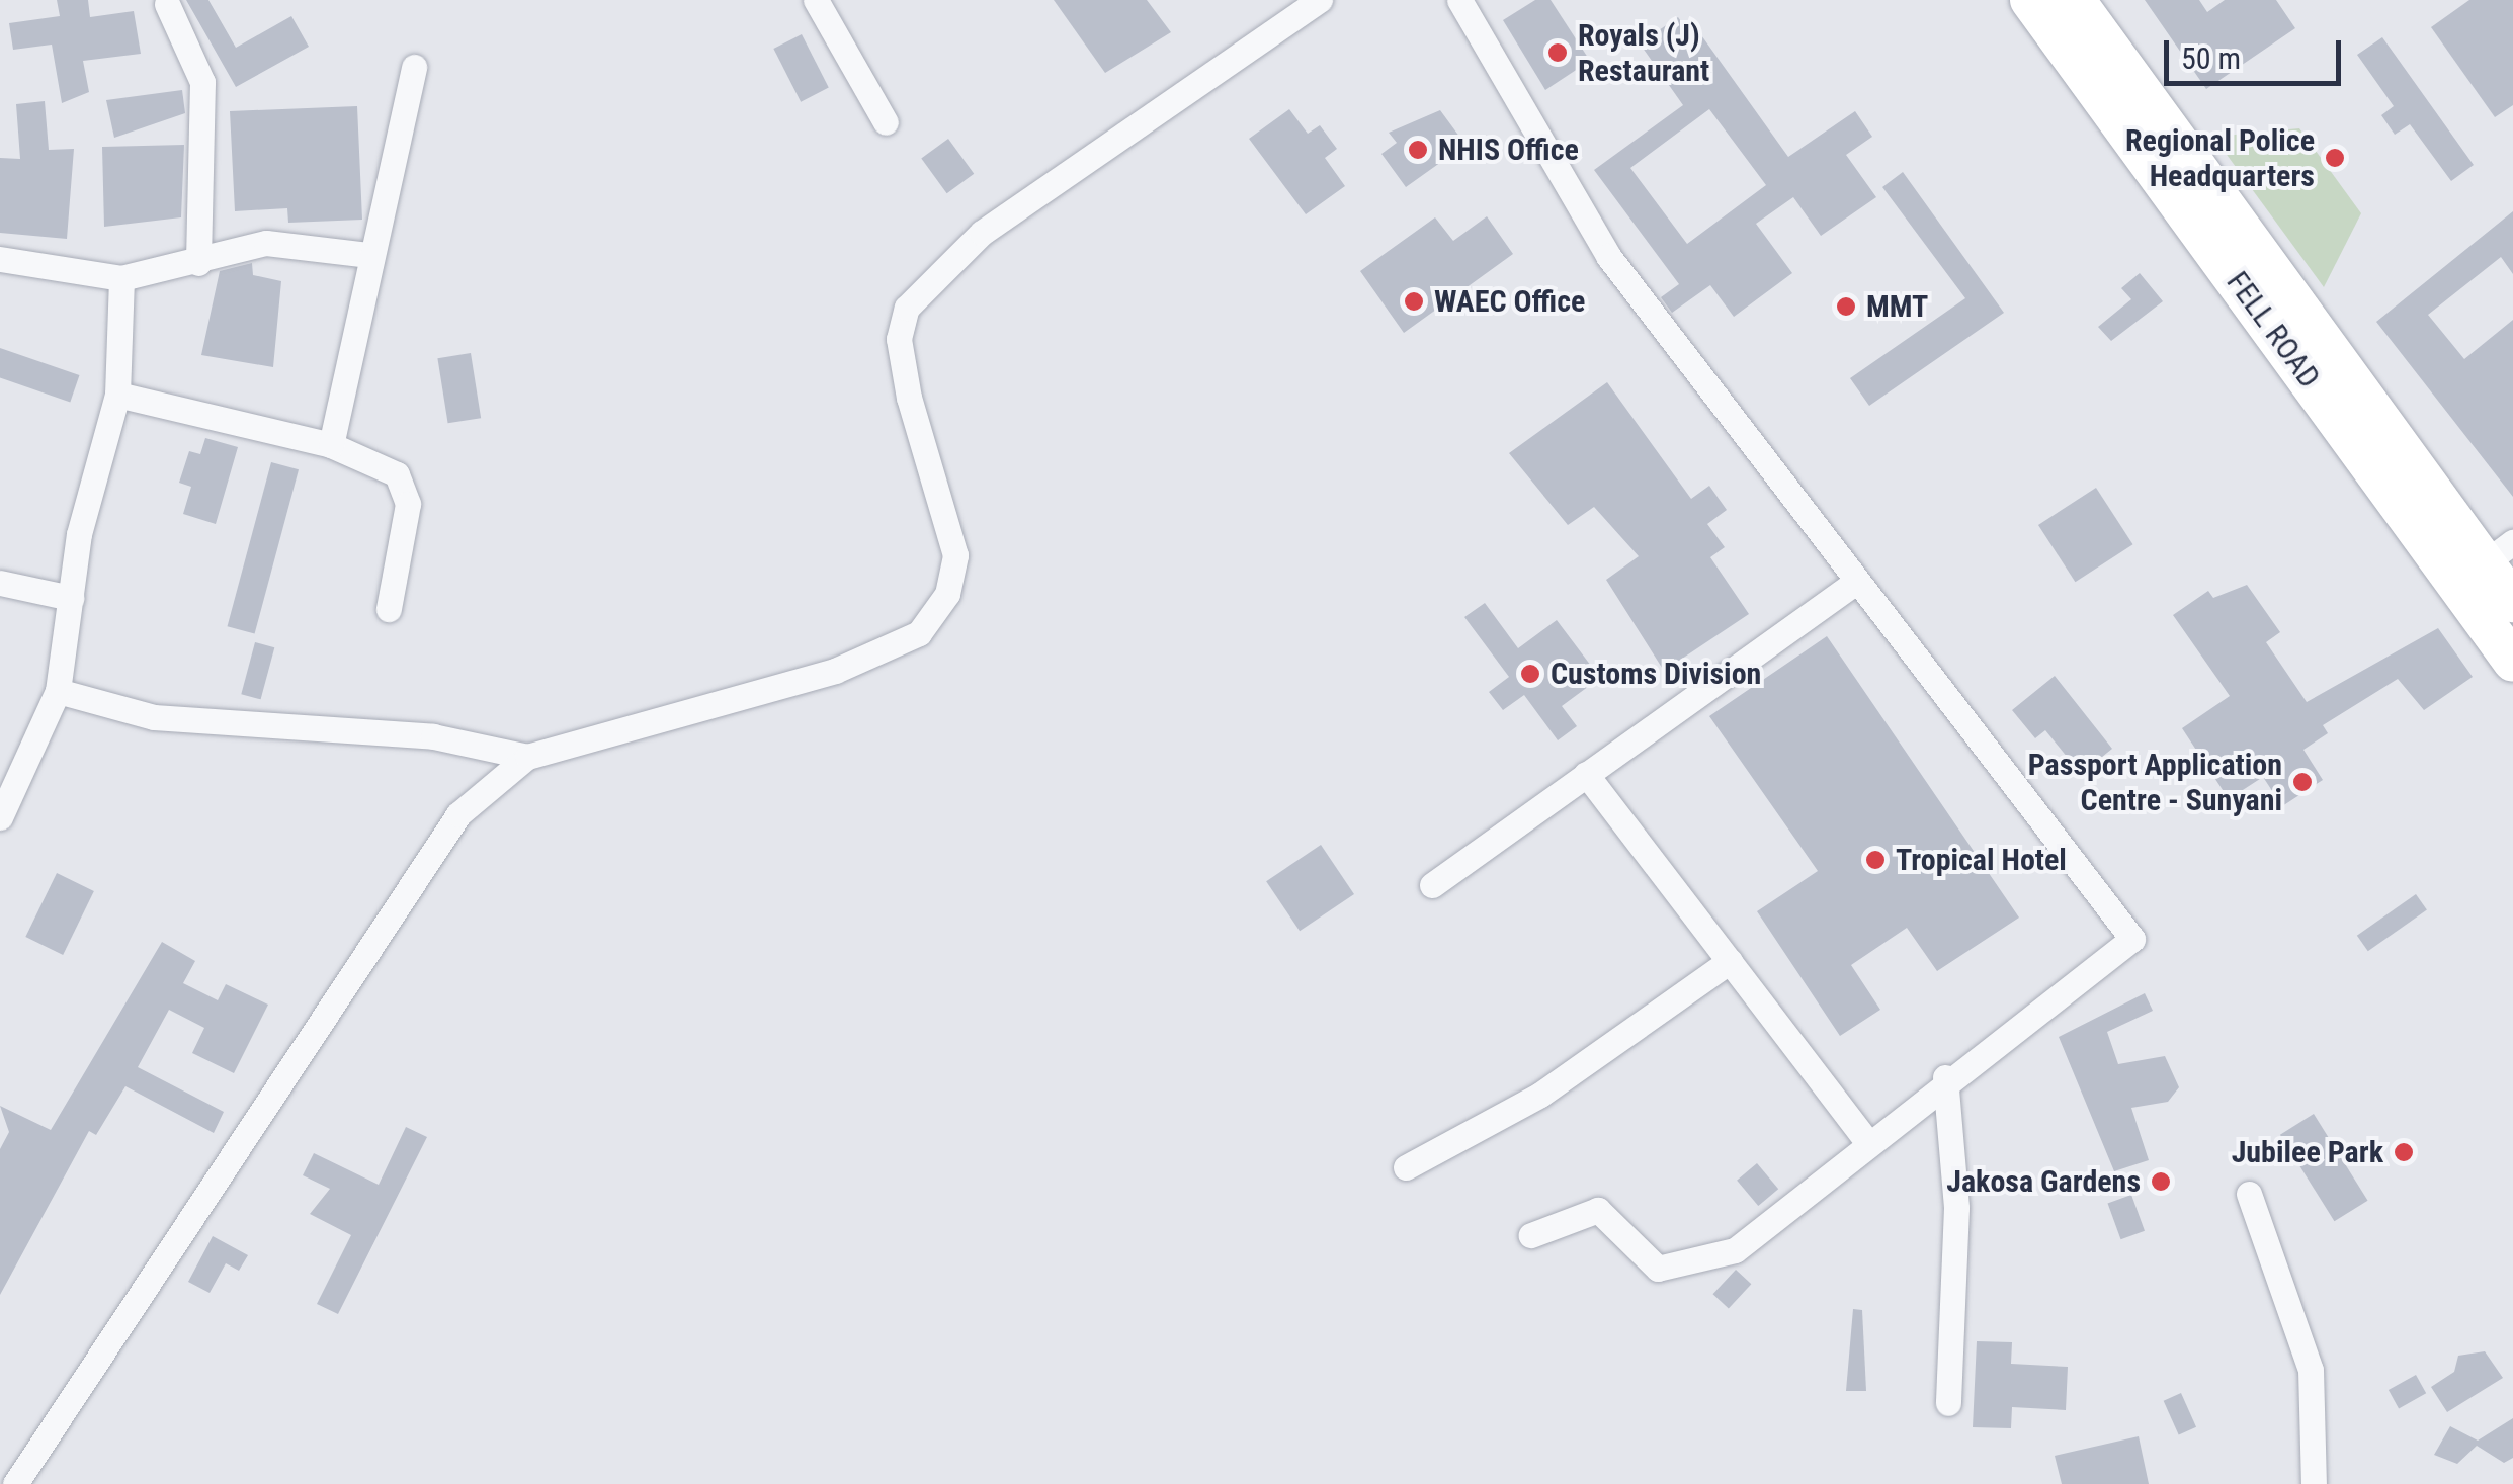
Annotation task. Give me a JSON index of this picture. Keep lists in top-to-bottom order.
{
  "streets": {
    "main road": ["FELL ROAD"]
  },
  "places": [
    "Royals (J) Restaurant",
    "NHIS Office",
    "Regional Police Headquarters",
    "WAEC Office",
    "MMT",
    "Customs Division",
    "Passport Application Centre - Sunyani",
    "Tropical Hotel",
    "Jubilee Park",
    "Jakosa Gardens"
  ],
  "scale_bar": "50 m"
}
